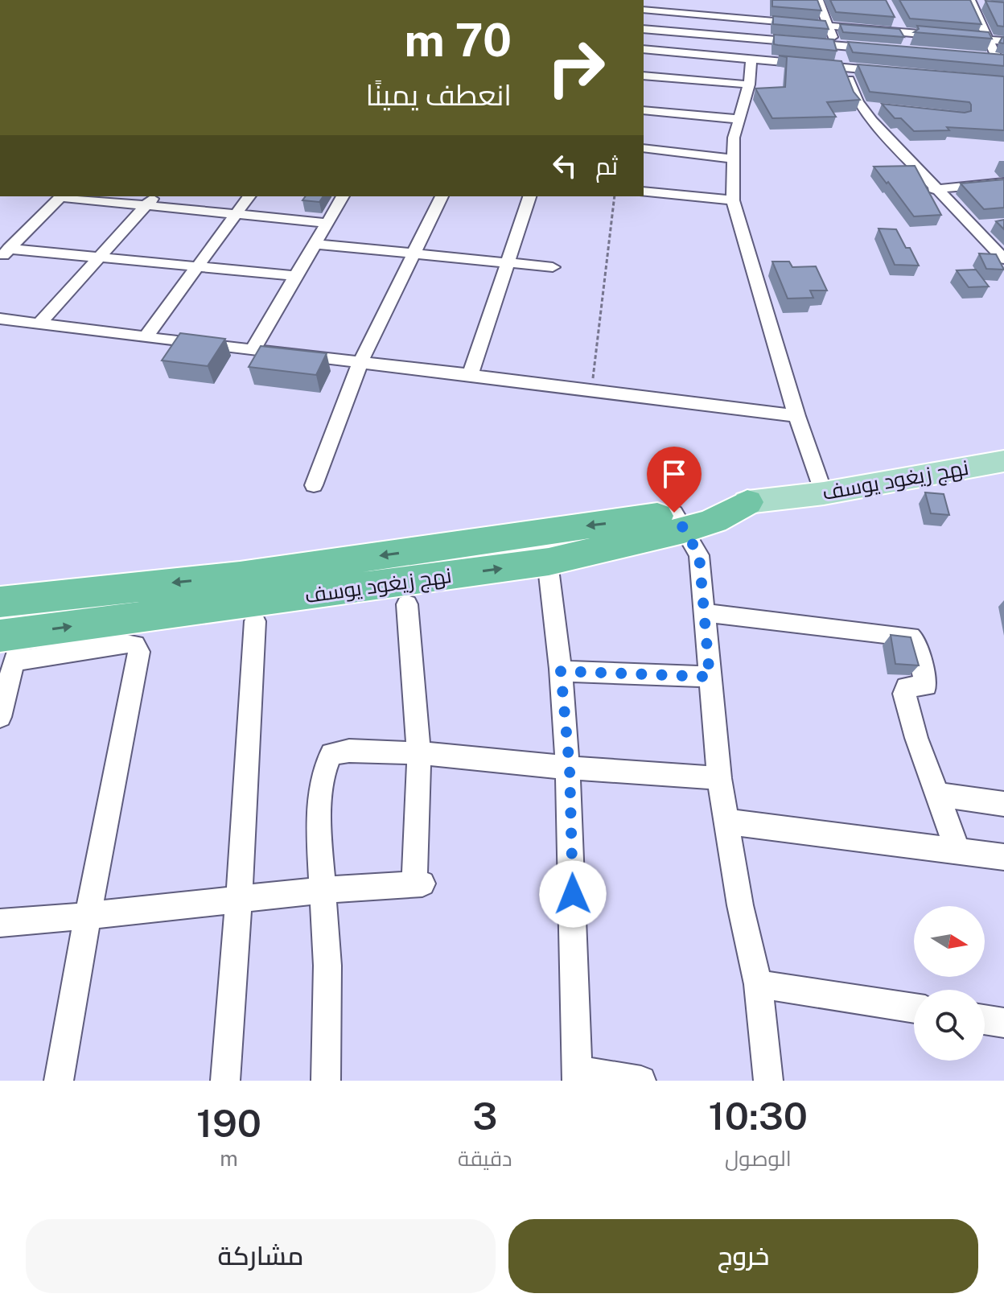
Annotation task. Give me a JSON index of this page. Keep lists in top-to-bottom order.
{
  "streets": {
    "highway": ["نهج زيغود يوسف"]
  },
  "north": "right",
  "page": {
    "turn": ["70 m", "انعطف يمينًا"],
    "then": "ثم",
    "eta": [
      "10:30",
      "الوصول",
      "3",
      "دقيقة",
      "190",
      "m"
    ],
    "buttons": ["خروج", "مشاركة"]
  }
}
